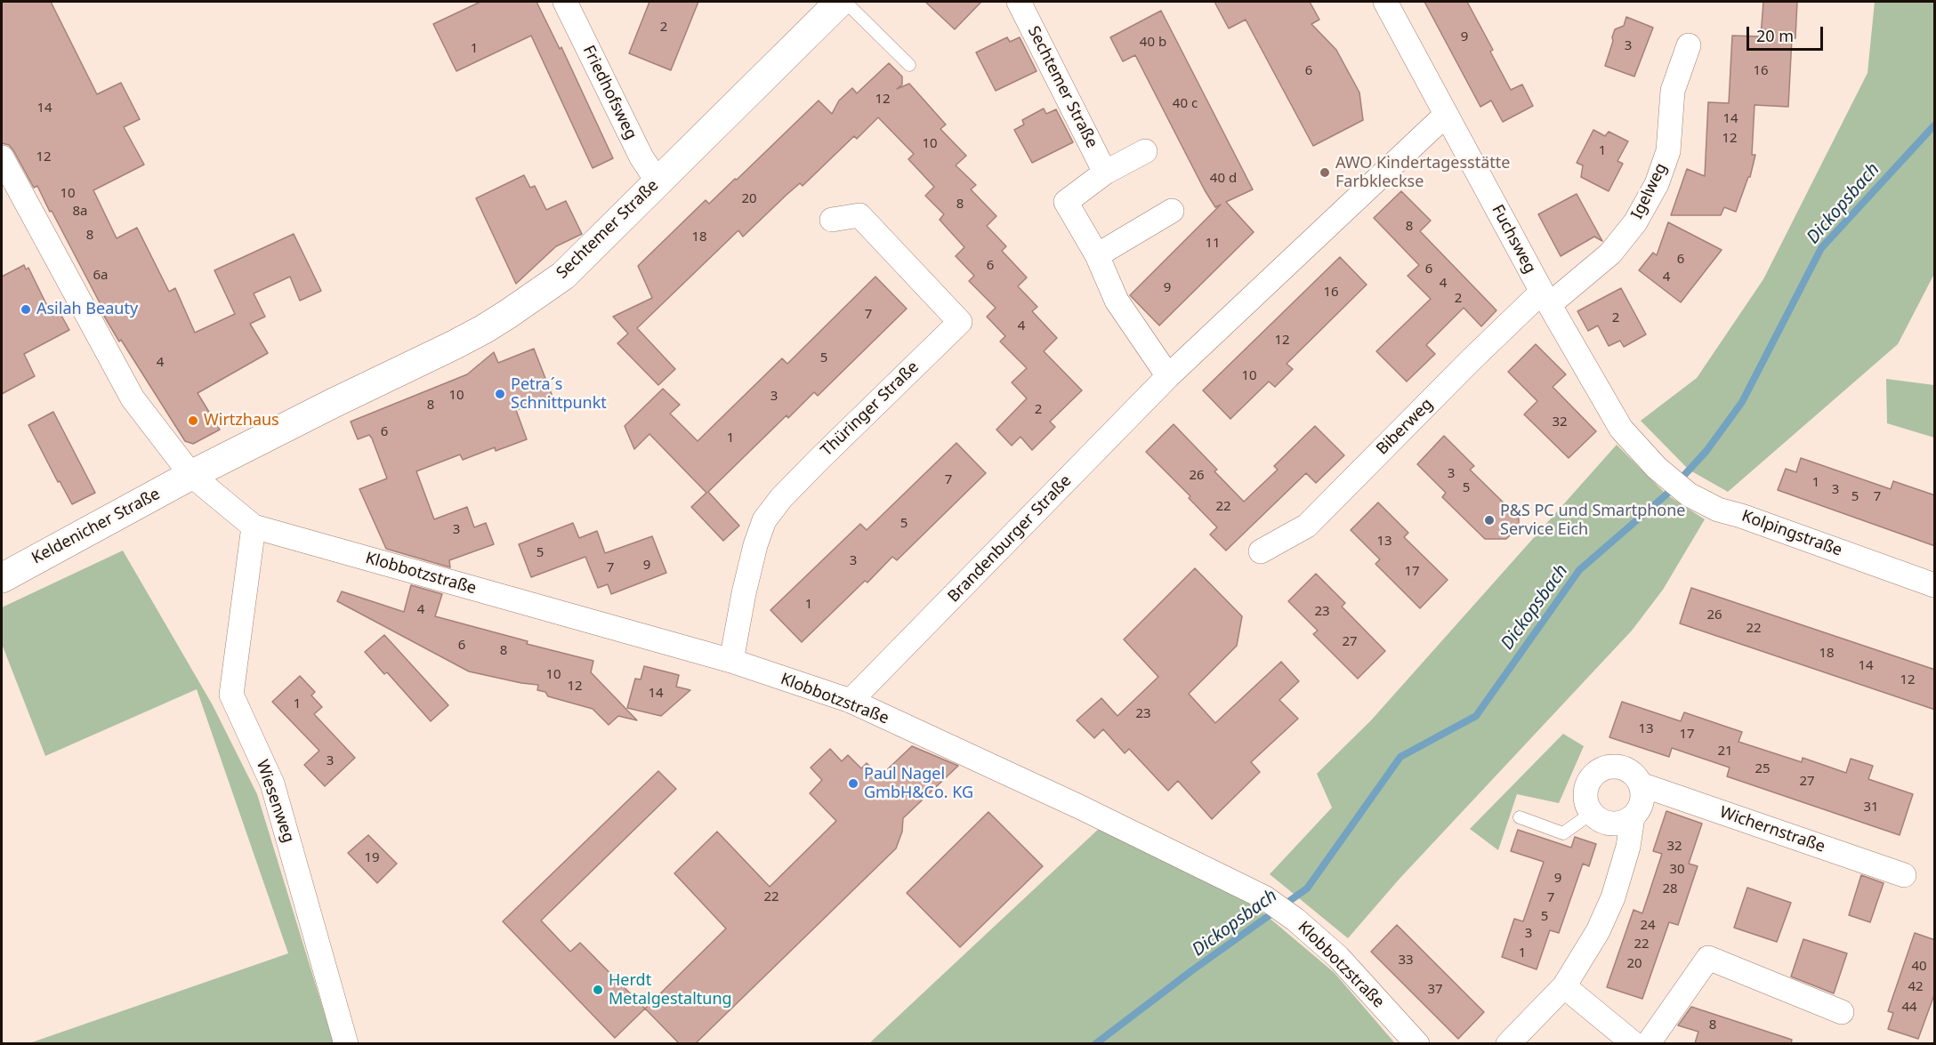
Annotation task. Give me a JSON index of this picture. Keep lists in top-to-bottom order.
{
  "streets": {
    "street": [
      "Sechtemer Straße",
      "Friedhofsweg",
      "Igelweg",
      "Fuchsweg",
      "Thüringer Straße",
      "Biberweg",
      "Keldenicher Straße",
      "Kolpingstraße",
      "Brandenburger Straße",
      "Klobbotzstraße",
      "Wiesenweg",
      "Wichernstraße"
    ]
  },
  "crossings": [
    ["Sechtemer Straße", "Friedhofsweg"],
    ["Sechtemer Straße", "Keldenicher Straße"],
    ["Sechtemer Straße", "Klobbotzstraße"],
    ["Igelweg", "Fuchsweg"],
    ["Igelweg", "Biberweg"],
    ["Fuchsweg", "Biberweg"],
    ["Fuchsweg", "Kolpingstraße"],
    ["Fuchsweg", "Brandenburger Straße"],
    ["Thüringer Straße", "Klobbotzstraße"],
    ["Keldenicher Straße", "Klobbotzstraße"],
    ["Brandenburger Straße", "Klobbotzstraße"],
    ["Klobbotzstraße", "Wiesenweg"]
  ],
  "water": ["Dickopsbach"],
  "places": [
    "AWO Kindertagesstätte Farbkleckse",
    "Asilah Beauty",
    "Petra´s Schnittpunkt",
    "Wirtzhaus",
    "P&S PC und Smartphone Service Eich",
    "Paul Nagel GmbH&Co. KG",
    "Herdt Metalgestaltung"
  ],
  "house_numbers": [
    "2",
    "9",
    "40 b",
    "3",
    "1",
    "6",
    "16",
    "12",
    "40 c",
    "14",
    "14",
    "12",
    "10",
    "1",
    "12",
    "40 d",
    "10",
    "20",
    "8",
    "8a",
    "8",
    "8",
    "18",
    "11",
    "6",
    "6",
    "6",
    "6a",
    "4",
    "4",
    "9",
    "16",
    "2",
    "7",
    "2",
    "4",
    "12",
    "5",
    "4",
    "10",
    "10",
    "3",
    "8",
    "2",
    "32",
    "6",
    "1",
    "3",
    "26",
    "7",
    "1",
    "5",
    "3",
    "5",
    "7",
    "22",
    "5",
    "3",
    "13",
    "5",
    "3",
    "9",
    "7",
    "17",
    "1",
    "4",
    "23",
    "26",
    "22",
    "27",
    "6",
    "8",
    "18",
    "14",
    "10",
    "12",
    "12",
    "14",
    "1",
    "23",
    "13",
    "17",
    "21",
    "3",
    "25",
    "27",
    "31",
    "32",
    "19",
    "30",
    "9",
    "28",
    "22",
    "7",
    "5",
    "24",
    "3",
    "22",
    "1",
    "33",
    "20",
    "40",
    "42",
    "37",
    "44",
    "8"
  ],
  "scale_bar": "20 m"
}
